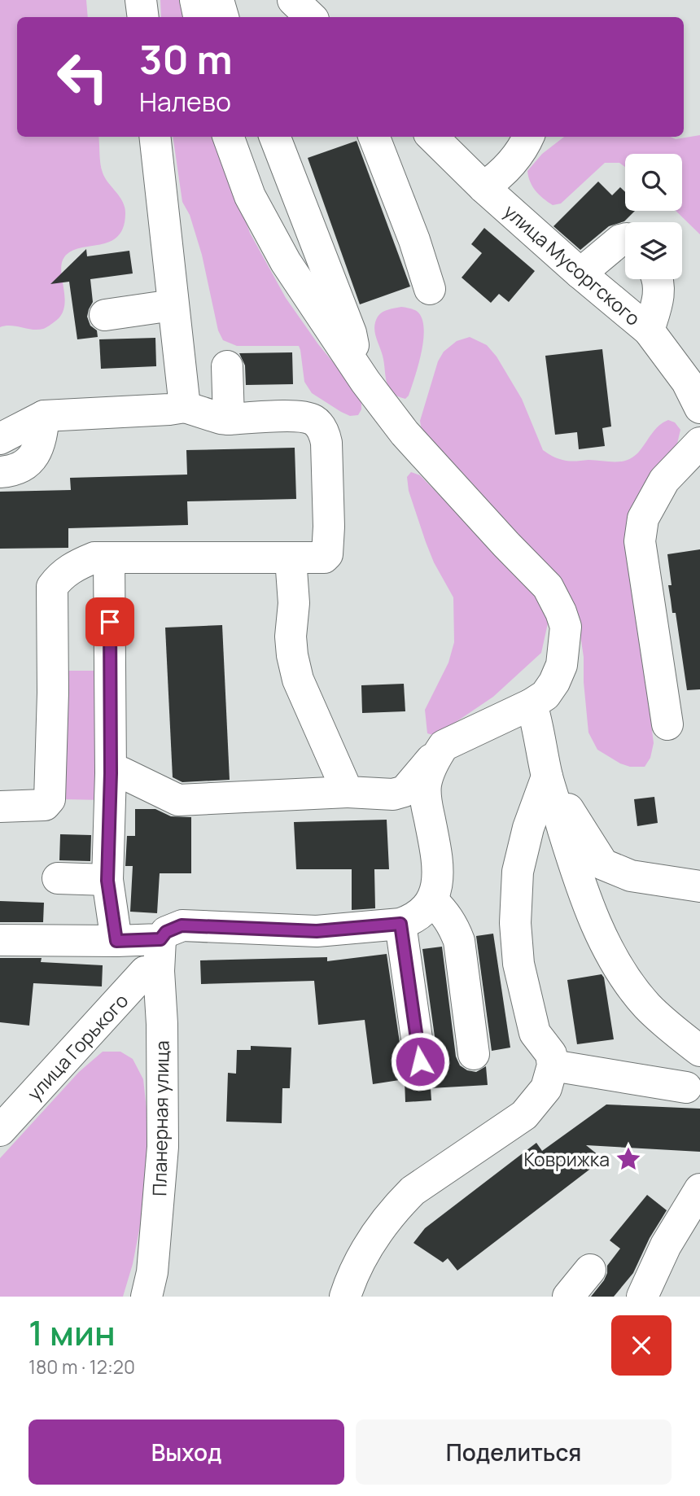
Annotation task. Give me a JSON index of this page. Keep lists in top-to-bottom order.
{
  "streets": {
    "street": ["улица Мусоргского", "улица Горького", "Планерная улица"]
  },
  "crossings": [
    ["улица Горького", "Планерная улица"]
  ],
  "places": {
    "place": ["Коврижка"]
  },
  "page": {
    "turn": ["30 m", "Налево"],
    "heading": ["1 мин", "180 m · 12:20"],
    "buttons": ["Выход", "Поделиться"]
  }
}
